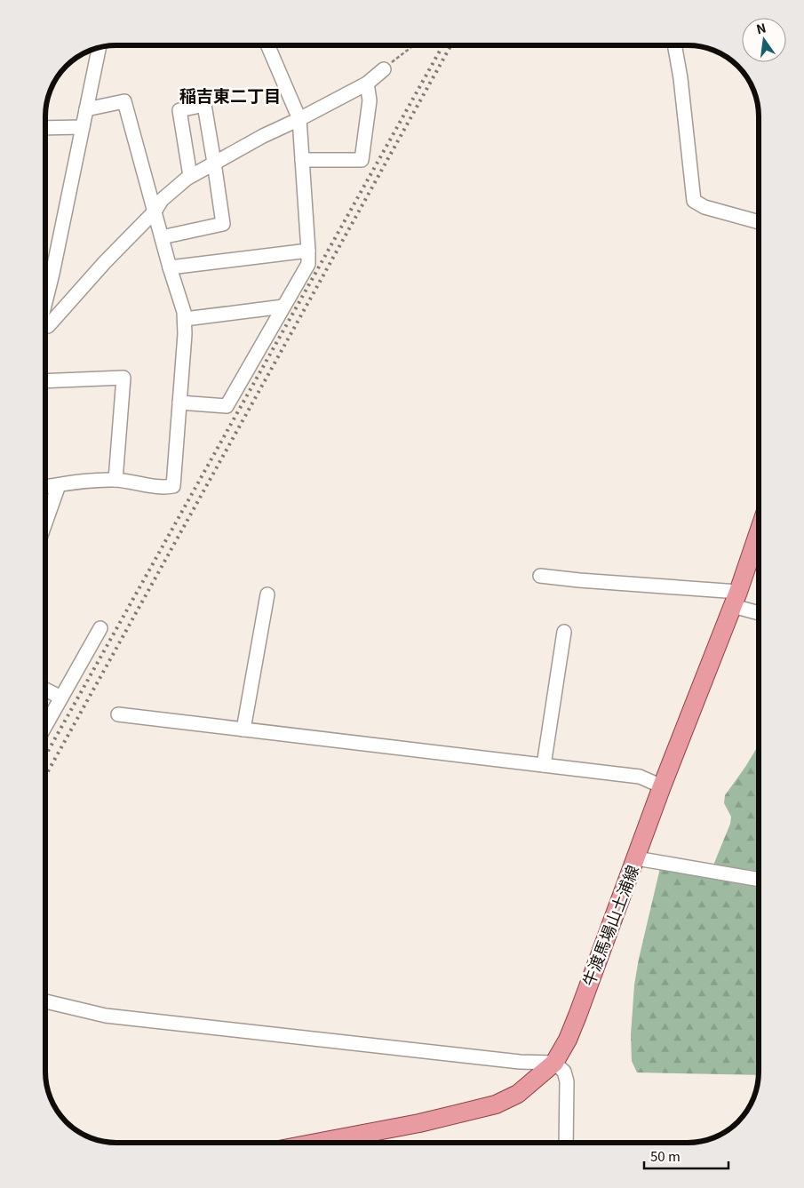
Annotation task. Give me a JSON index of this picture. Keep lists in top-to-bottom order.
{
  "streets": {
    "main road": ["牛渡馬場山土浦線"]
  },
  "districts": ["稲吉東二丁目"],
  "scale_bar": "50 m",
  "north": "top"
}
